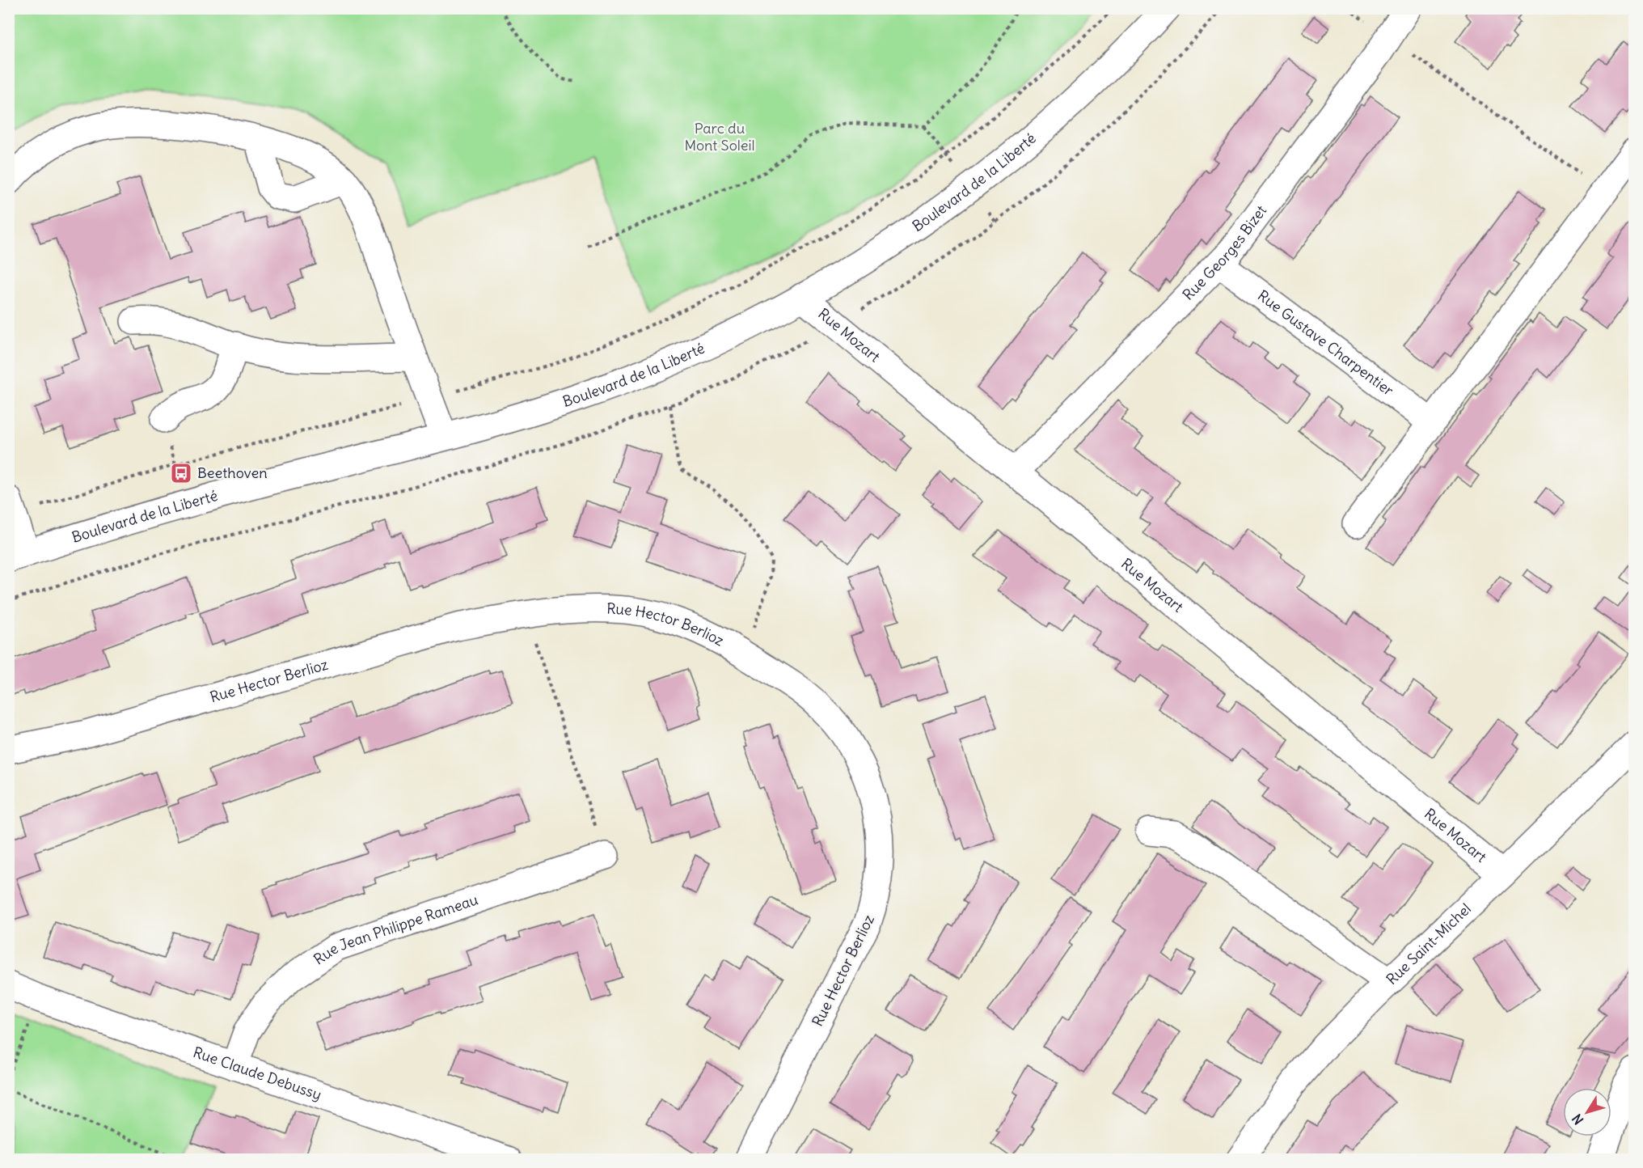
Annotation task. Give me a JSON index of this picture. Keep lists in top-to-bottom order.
{
  "streets": {
    "street": [
      "Boulevard de la Liberté",
      "Rue Georges Bizet",
      "Rue Mozart",
      "Rue Gustave Charpentier",
      "Rue Hector Berlioz",
      "Rue Jean Philippe Rameau",
      "Rue Saint-Michel",
      "Rue Claude Debussy"
    ]
  },
  "crossings": [
    ["Boulevard de la Liberté", "Rue Mozart"],
    ["Rue Georges Bizet", "Rue Mozart"],
    ["Rue Georges Bizet", "Rue Gustave Charpentier"],
    ["Rue Mozart", "Rue Saint-Michel"],
    ["Rue Jean Philippe Rameau", "Rue Claude Debussy"]
  ],
  "parks": ["Parc du Mont Soleil"],
  "places": {
    "bus stop": ["Beethoven"]
  },
  "north": "bottom left"
}
